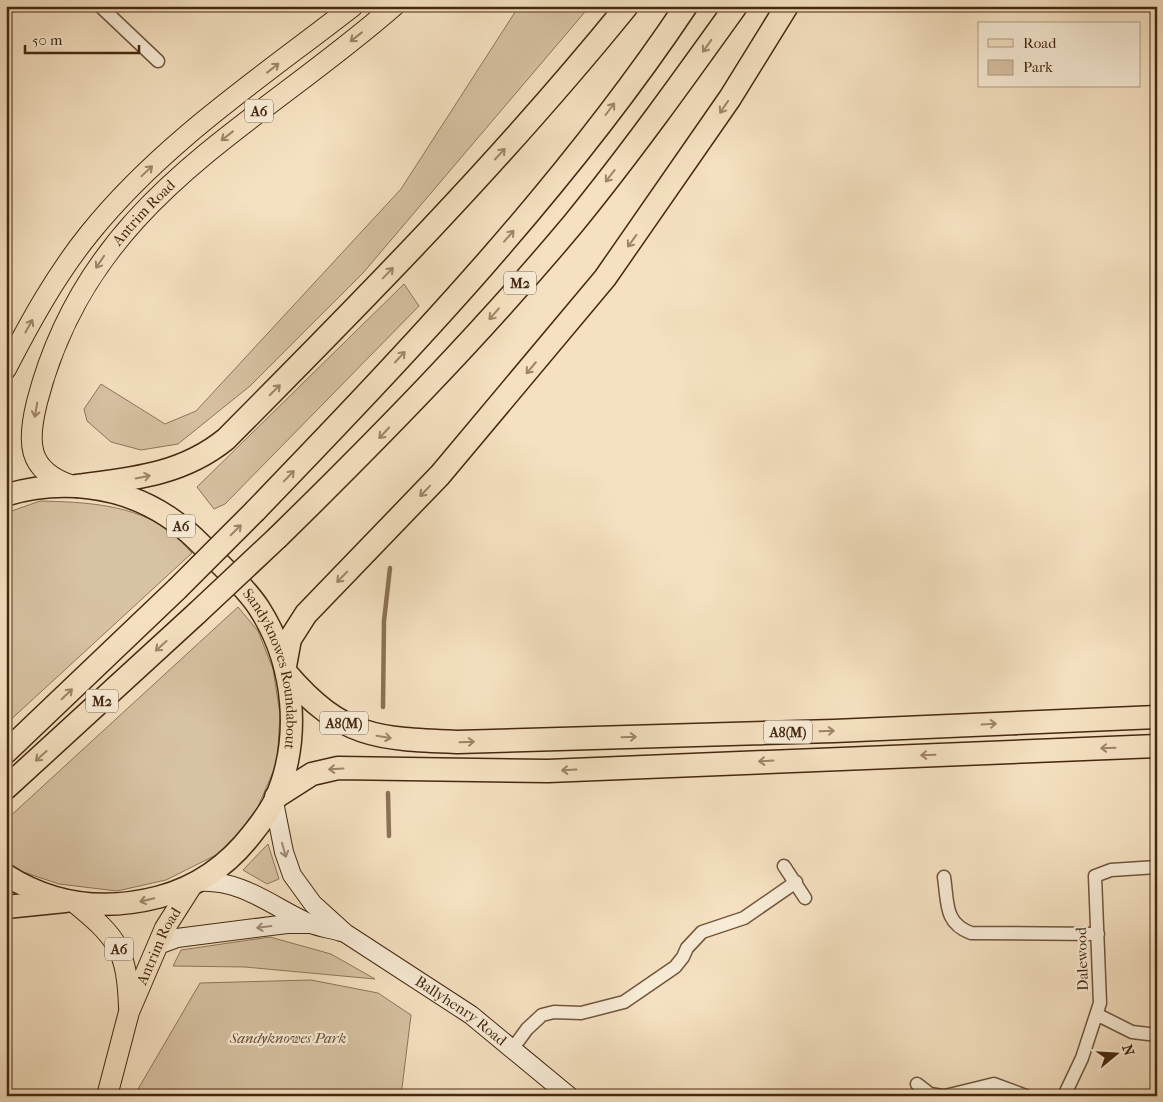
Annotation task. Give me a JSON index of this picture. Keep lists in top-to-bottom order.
{
  "streets": {
    "highway": [
      "A6",
      "M2",
      "Sandyknowes Roundabout",
      "A8(M)"
    ],
    "main road": ["Antrim Road", "Ballyhenry Road"],
    "street": ["Dalewood"]
  },
  "crossings": [
    ["Antrim Road", "Sandyknowes Roundabout"],
    ["Antrim Road", "Ballyhenry Road"],
    ["Sandyknowes Roundabout", "A8(M)"],
    ["Sandyknowes Roundabout", "Ballyhenry Road"],
    ["A8(M)", "Ballyhenry Road"]
  ],
  "parks": ["Sandyknowes Park"],
  "legend": ["Road", "Park"],
  "scale_bar": "50 m",
  "north": "right"
}
